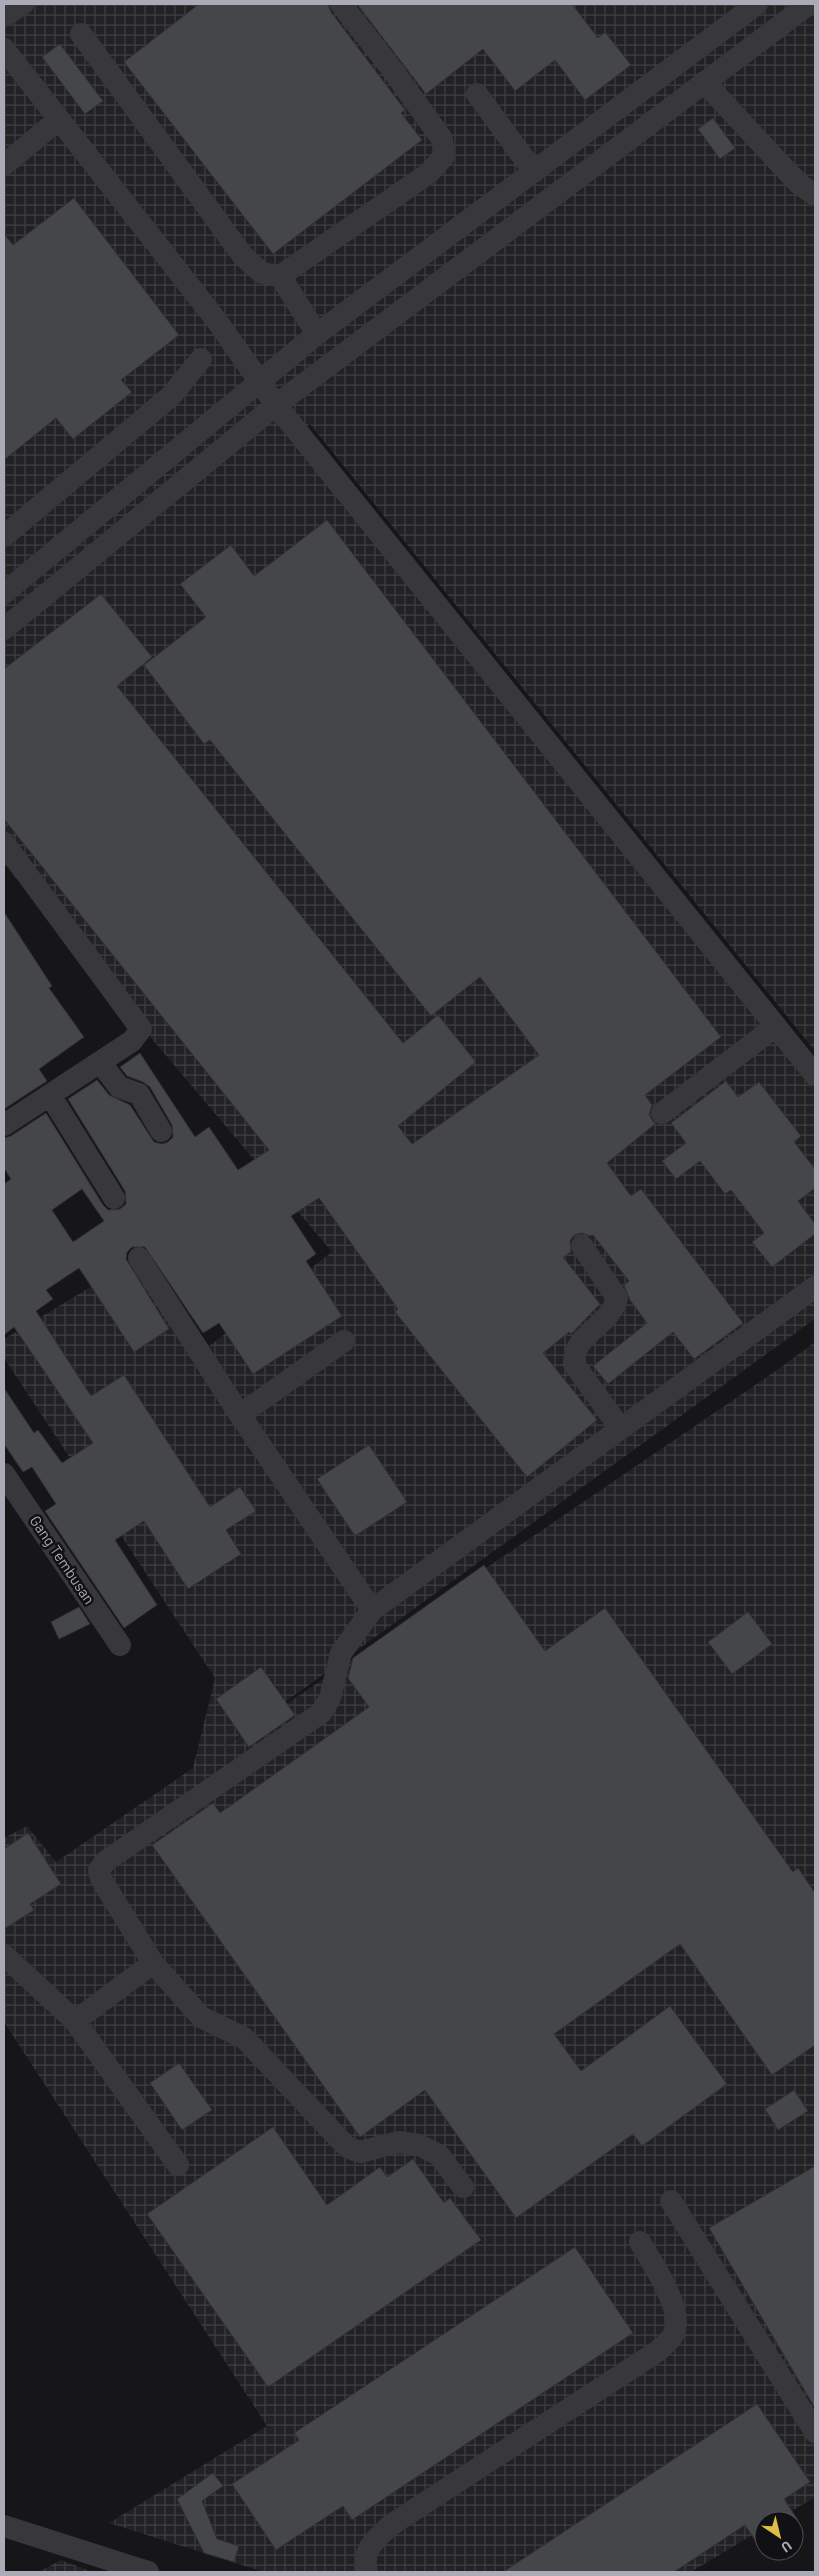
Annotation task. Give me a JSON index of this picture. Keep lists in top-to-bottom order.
{
  "streets": {
    "street": ["Gang Tembusan"]
  },
  "north": "bottom right"
}
